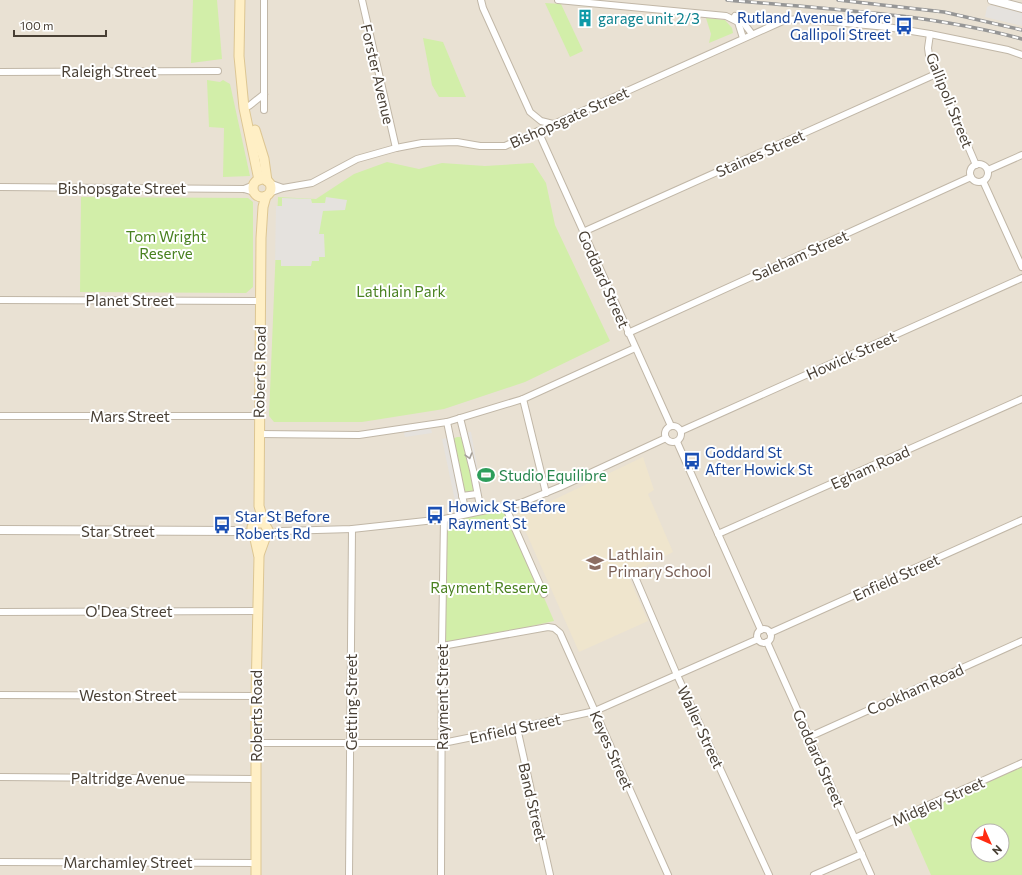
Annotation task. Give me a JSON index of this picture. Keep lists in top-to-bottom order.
{
  "streets": {
    "main road": ["Roberts Road"],
    "street": [
      "Raleigh Street",
      "Forster Avenue",
      "Gallipoli Street",
      "Bishopsgate Street",
      "Staines Street",
      "Saleham Street",
      "Goddard Street",
      "Planet Street",
      "Howick Street",
      "Mars Street",
      "Egham Road",
      "Star Street",
      "Enfield Street",
      "O'Dea Street",
      "Cookham Road",
      "Weston Street",
      "Rayment Street",
      "Getting Street",
      "Waller Street",
      "Keyes Street",
      "Paltridge Avenue",
      "Midgley Street",
      "Band Street",
      "Marchamley Street"
    ]
  },
  "crossings": [
    ["Forster Avenue", "Bishopsgate Street"],
    ["Gallipoli Street", "Bishopsgate Street"],
    ["Gallipoli Street", "Staines Street"],
    ["Gallipoli Street", "Saleham Street"],
    ["Bishopsgate Street", "Goddard Street"],
    ["Bishopsgate Street", "Roberts Road"],
    ["Staines Street", "Goddard Street"],
    ["Saleham Street", "Goddard Street"],
    ["Goddard Street", "Howick Street"],
    ["Goddard Street", "Enfield Street"],
    ["Goddard Street", "Cookham Road"],
    ["Goddard Street", "Midgley Street"],
    ["Planet Street", "Roberts Road"],
    ["Roberts Road", "Mars Street"],
    ["Roberts Road", "Star Street"],
    ["Roberts Road", "Enfield Street"],
    ["Roberts Road", "O'Dea Street"],
    ["Roberts Road", "Weston Street"],
    ["Roberts Road", "Paltridge Avenue"],
    ["Roberts Road", "Marchamley Street"],
    ["Enfield Street", "Rayment Street"],
    ["Enfield Street", "Getting Street"],
    ["Enfield Street", "Waller Street"],
    ["Enfield Street", "Keyes Street"],
    ["Enfield Street", "Band Street"],
    ["Rayment Street", "Keyes Street"]
  ],
  "parks": ["Tom Wright Reserve", "Lathlain Park", "Rayment Reserve"],
  "places": {
    "building": ["garage unit 2/3"],
    "bus stop": [
      "Rutland Avenue before Gallipoli Street",
      "Goddard St After Howick St",
      "Howick St Before Rayment St",
      "Star St Before Roberts Rd"
    ],
    "sports": ["Studio Equilibre"],
    "school or university": ["Lathlain Primary School"]
  },
  "scale_bar": "100 m",
  "north": "bottom right"
}
